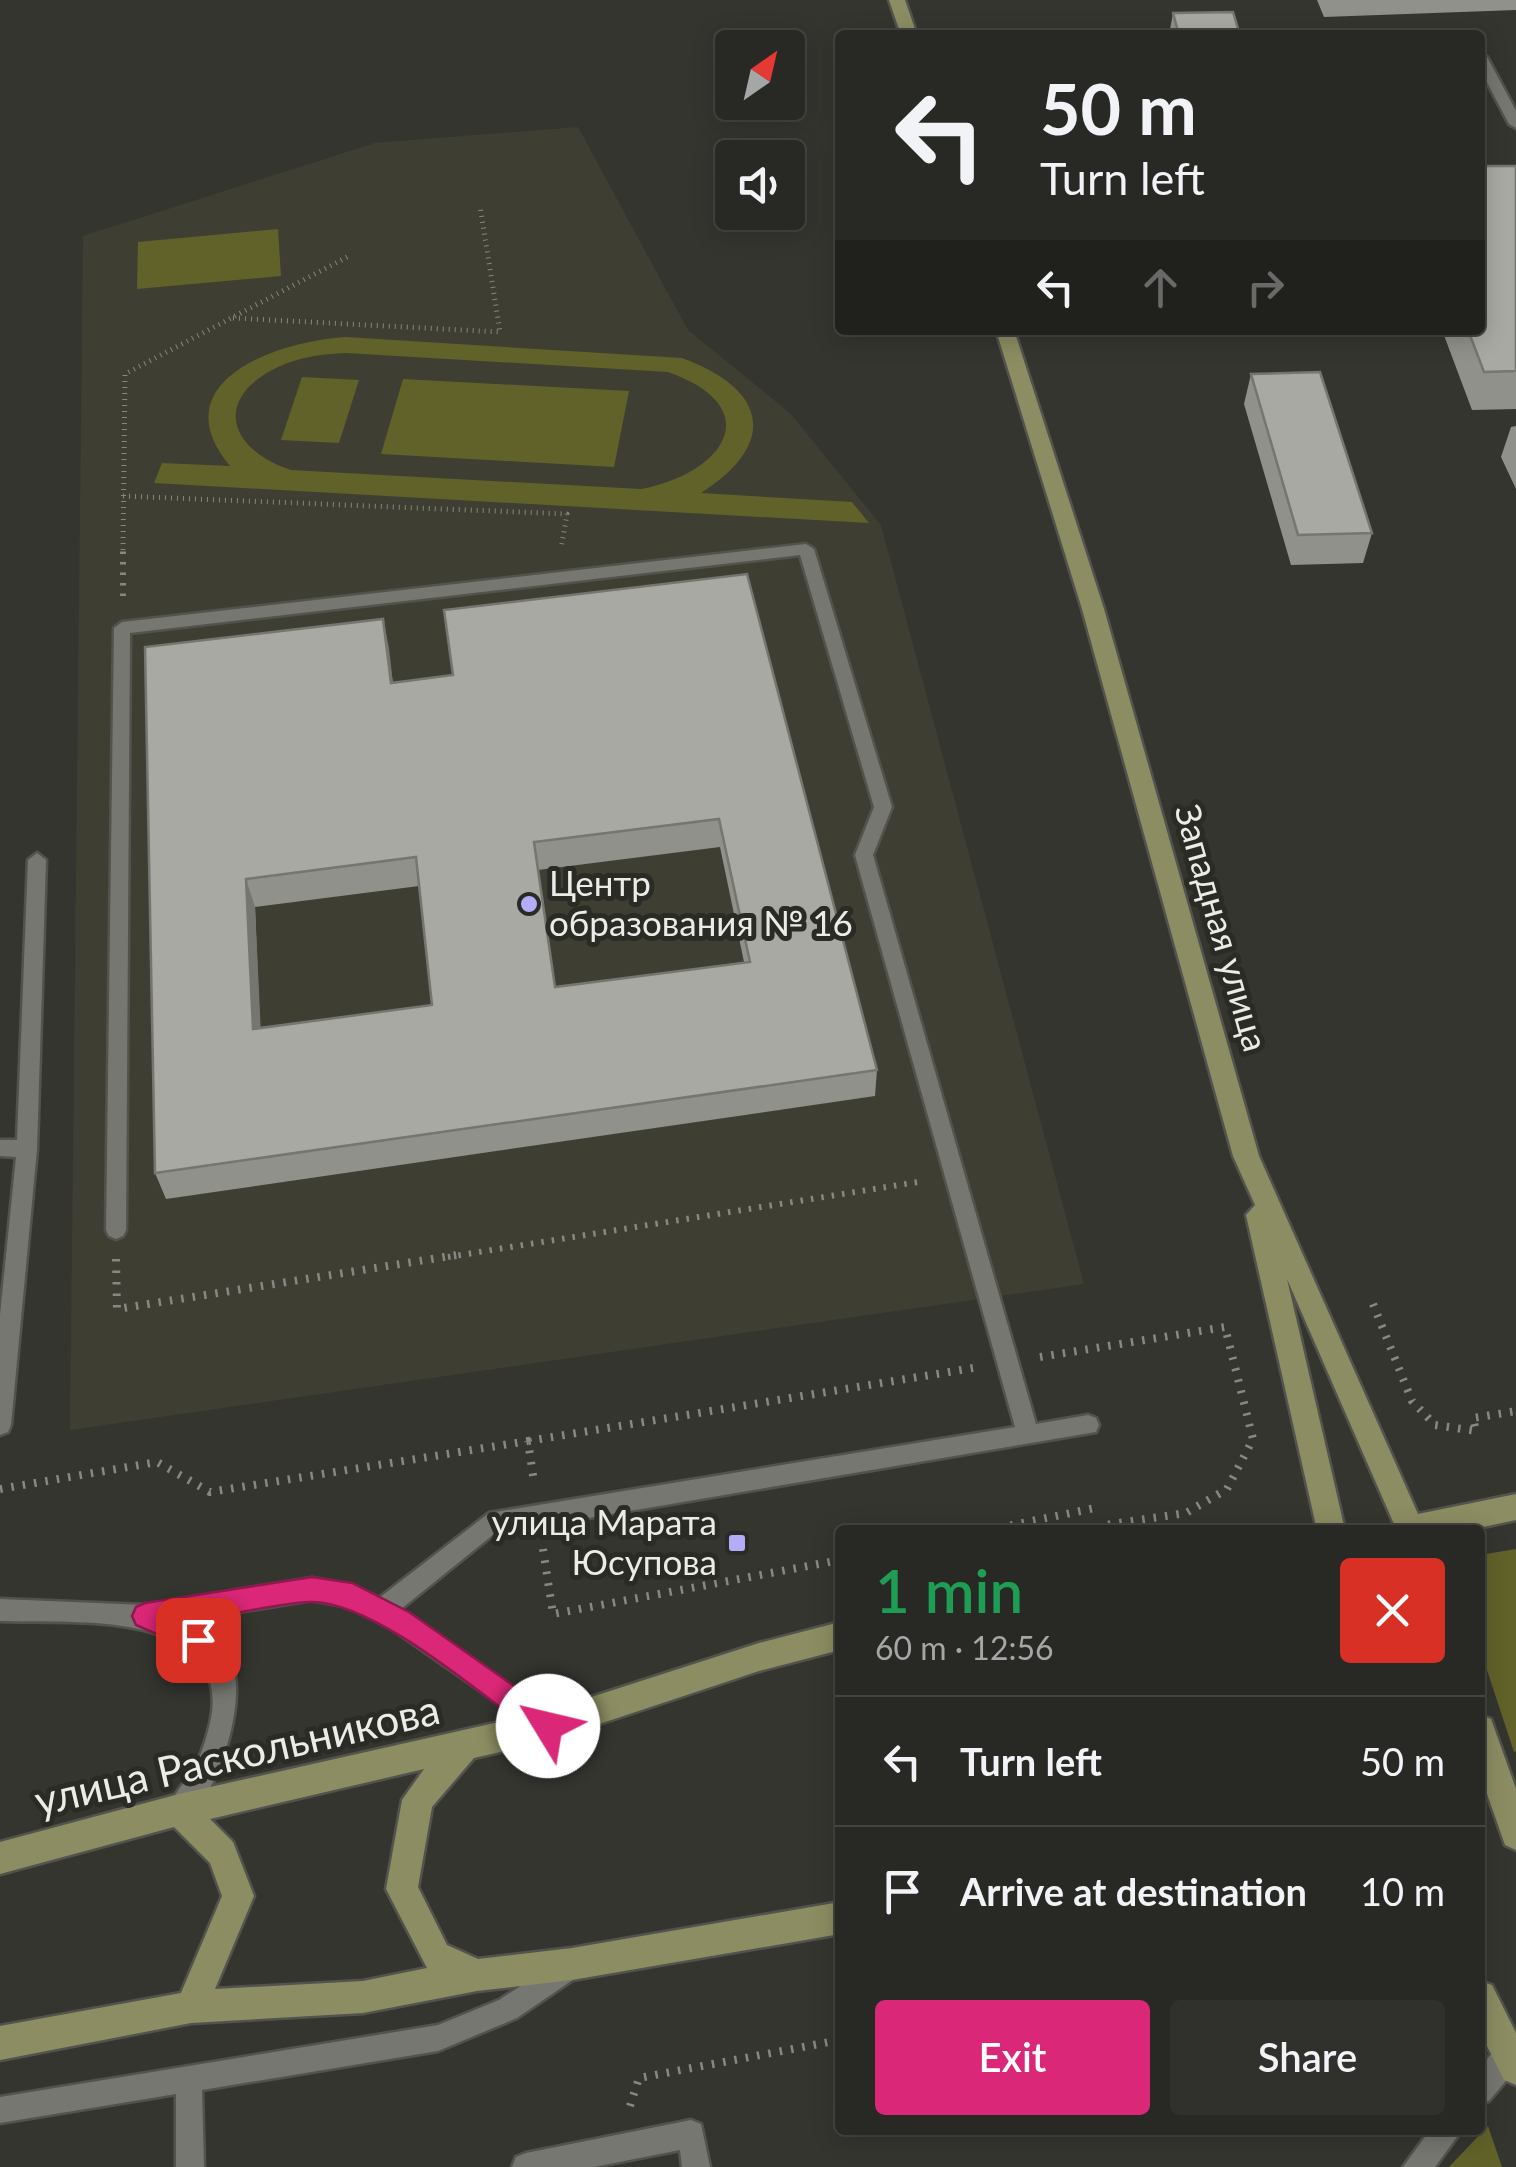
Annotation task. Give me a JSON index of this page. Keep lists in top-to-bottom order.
{
  "streets": {
    "street": ["Западная улица", "улица Раскольникова"]
  },
  "places": {
    "other": ["Центр образования № 16"],
    "transit": ["улица Марата Юсупова"]
  },
  "north": "top right",
  "page": {
    "turn": ["50 m", "Turn left"],
    "heading": ["1 min", "60 m · 12:56"],
    "list": [
      {
        "name": "Turn left",
        "value": "50 m"
      },
      {
        "name": "Arrive at destination",
        "value": "10 m"
      }
    ],
    "buttons": ["Exit", "Share"]
  }
}
